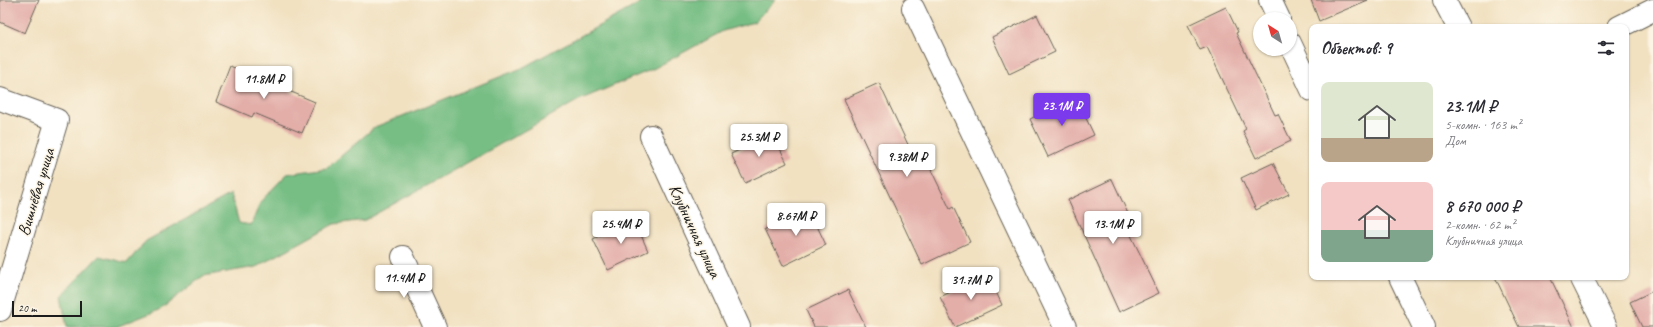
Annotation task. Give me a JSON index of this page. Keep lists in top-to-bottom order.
{
  "streets": {
    "street": ["Вишнёвая улица", "Клубничная улица"]
  },
  "scale_bar": "20 m",
  "north": "top left",
  "page": {
    "heading": "Объектов: 9",
    "price": [
      "11.8M ₽",
      "23.1M ₽",
      "25.3M ₽",
      "9.38M ₽",
      "8.67M ₽",
      "25.4M ₽",
      "13.1M ₽",
      "11.4M ₽",
      "31.7M ₽"
    ],
    "list": [
      {
        "name": "23.1M ₽",
        "note": "5-комн. · 163 m² · Дом"
      },
      {
        "name": "8 670 000 ₽",
        "note": "2-комн. · 62 m² · Клубничная улица"
      }
    ],
    "scale": "20 m"
  }
}
